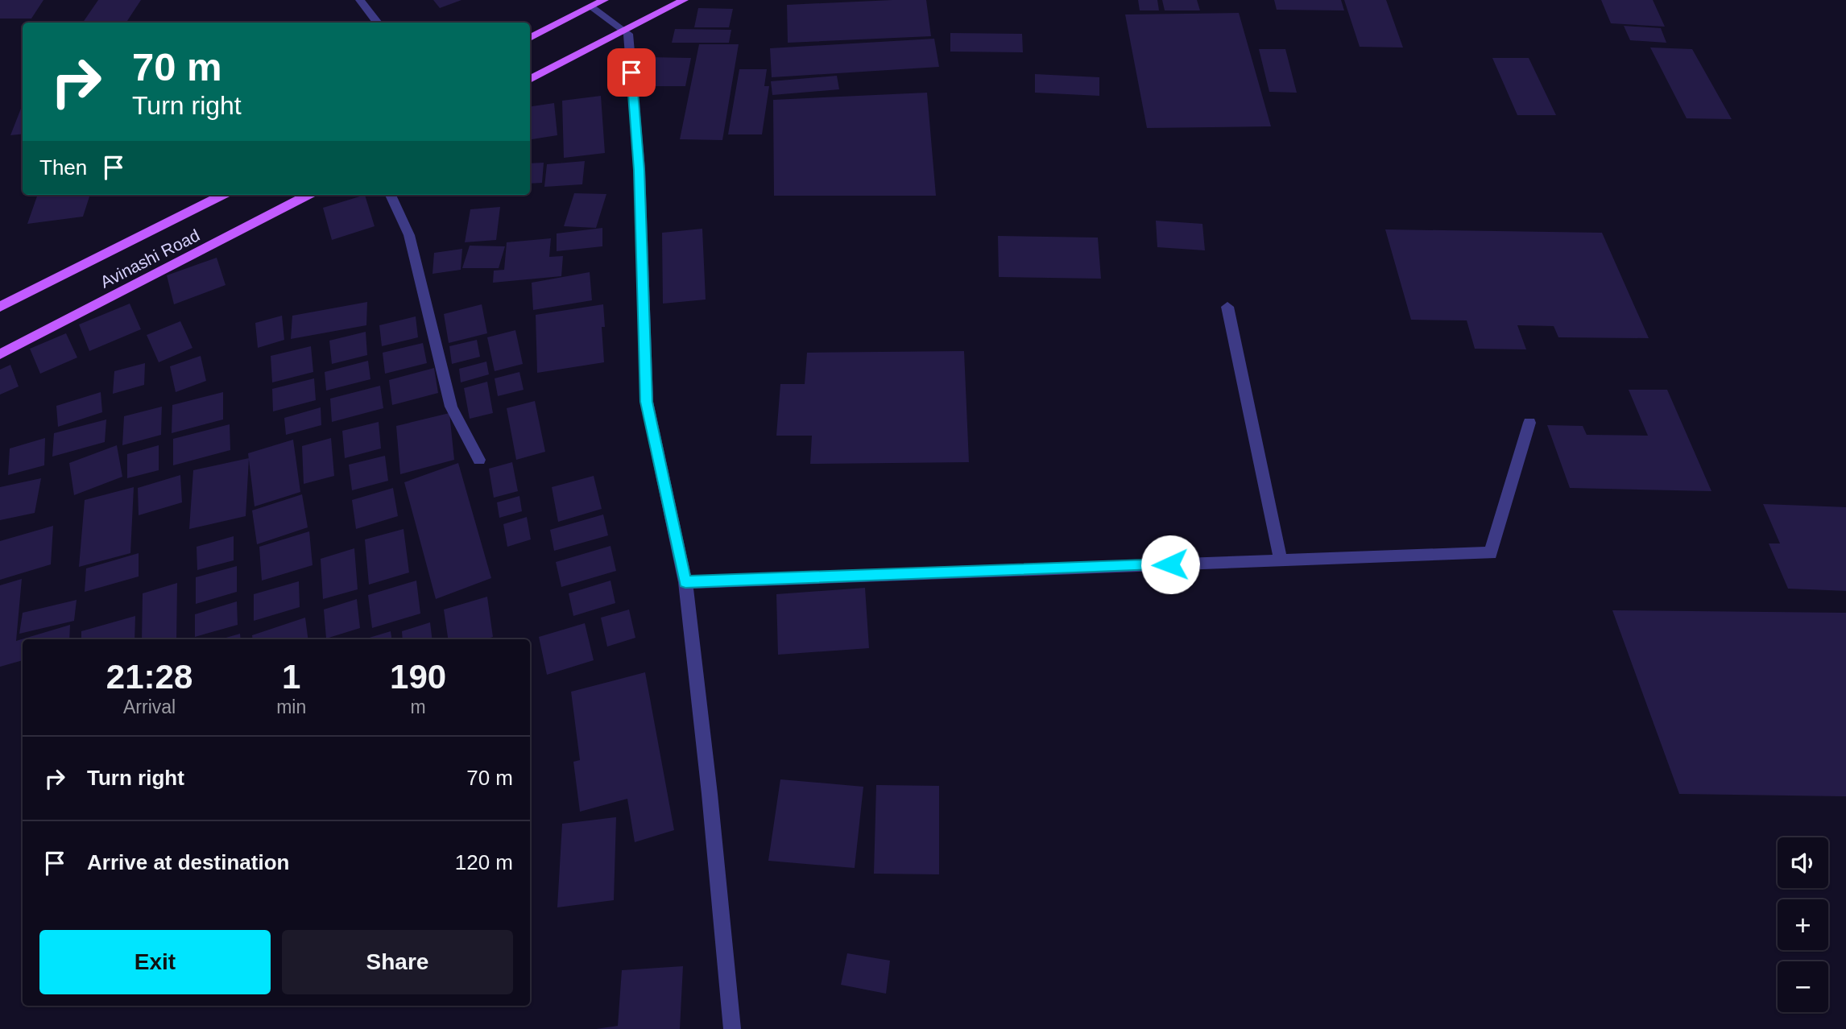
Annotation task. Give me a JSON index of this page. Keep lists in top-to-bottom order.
{
  "streets": {
    "main road": ["Avinashi Road"]
  },
  "page": {
    "turn": ["70 m", "Turn right"],
    "then": "Then",
    "eta": [
      "21:28",
      "Arrival",
      "1",
      "min",
      "190",
      "m"
    ],
    "list": [
      {
        "name": "Turn right",
        "value": "70 m"
      },
      {
        "name": "Arrive at destination",
        "value": "120 m"
      }
    ],
    "map_buttons": ["+", "−"],
    "buttons": ["Exit", "Share"]
  }
}
